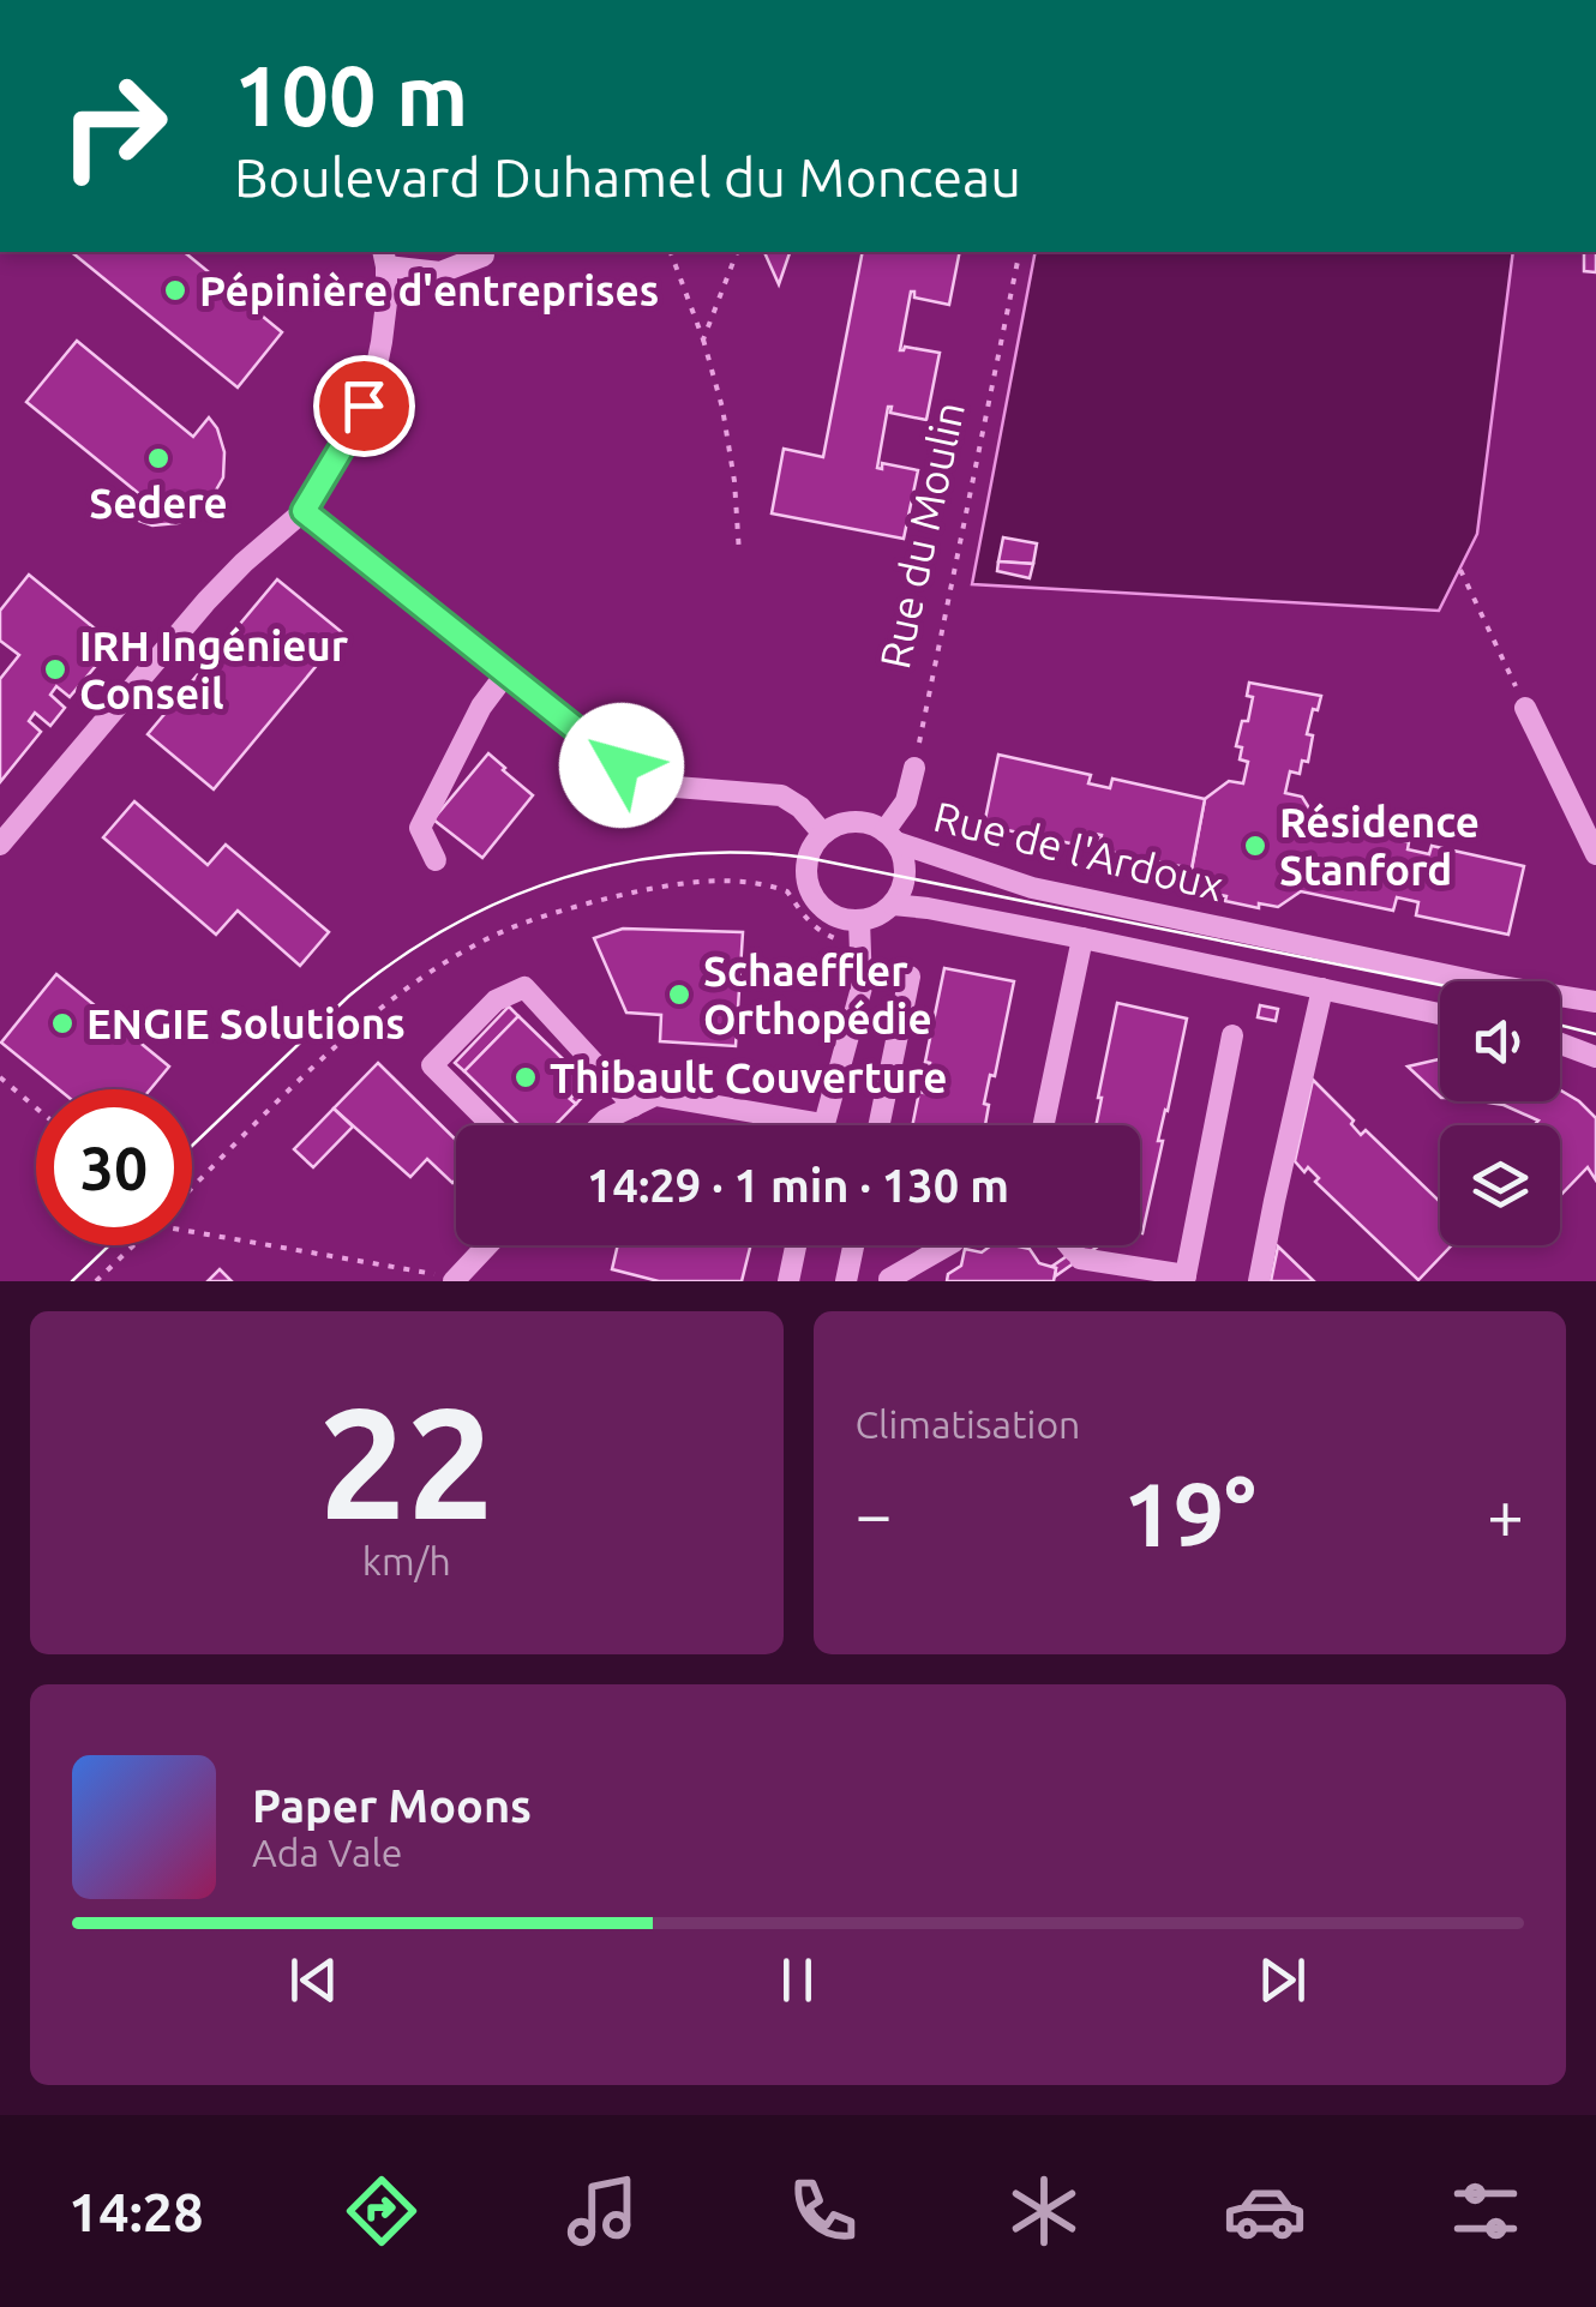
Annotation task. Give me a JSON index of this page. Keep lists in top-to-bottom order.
{
  "streets": {
    "street": ["Rue de l'Ardoux"],
    "path": ["Rue du Moulin"]
  },
  "places": [
    "Pépinière d'entreprises",
    "Sedere",
    "IRH Ingénieur Conseil",
    "Résidence Stanford",
    "Schaeffler Orthopédie",
    "ENGIE Solutions",
    "Thibault Couverture"
  ],
  "page": {
    "turn": ["100 m", "Boulevard Duhamel du Monceau"],
    "limit": "30",
    "trip": "14:29 · 1 min · 130 m",
    "tile": [
      ["22", "km/h"],
      "Climatisation"
    ],
    "heat": ["−", "19°", "+"],
    "song": ["Paper Moons", "Ada Vale"],
    "tabs": "14:28"
  }
}
